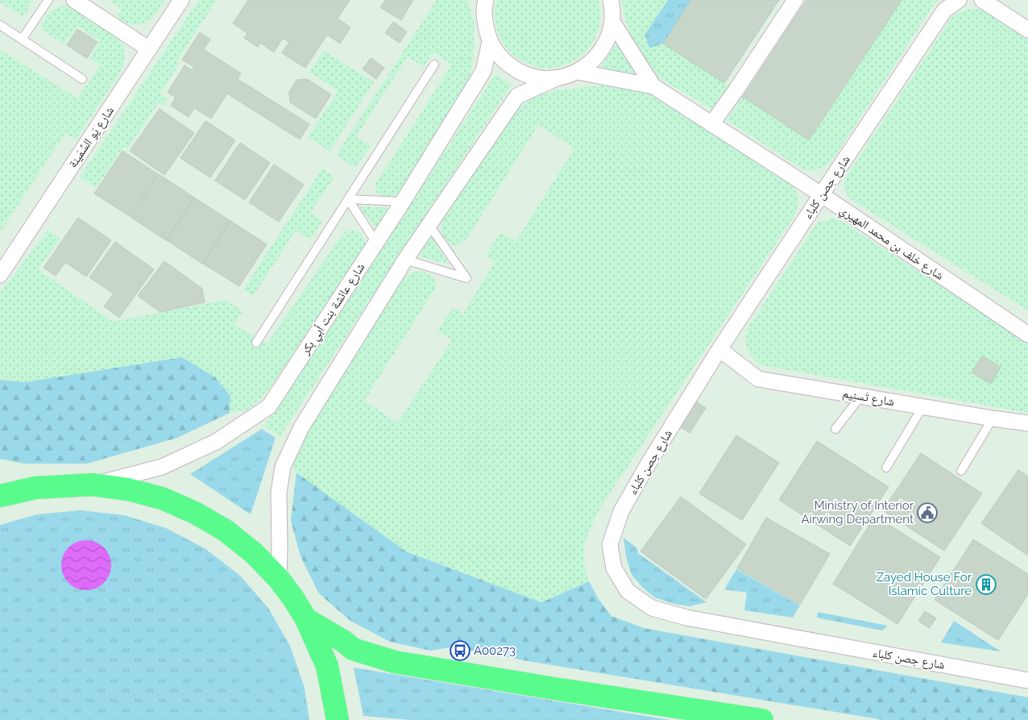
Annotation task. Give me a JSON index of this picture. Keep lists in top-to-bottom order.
{
  "streets": {
    "street": [
      "شارع يَو السِّمَينة",
      "شارع حِصن كلباء",
      "شارع خلف بن محمد المهيري",
      "شارع عائشة بنت أبي بكر",
      "شارع تَسنِيم"
    ]
  },
  "crossings": [
    ["شارع حِصن كلباء", "شارع خلف بن محمد المهيري"],
    ["شارع حِصن كلباء", "شارع تَسنِيم"]
  ],
  "places": {
    "public building": ["Ministry of Interior Airwing Department"],
    "building": ["Zayed House For Islamic Culture"],
    "bus stop": ["A00273"]
  }
}
